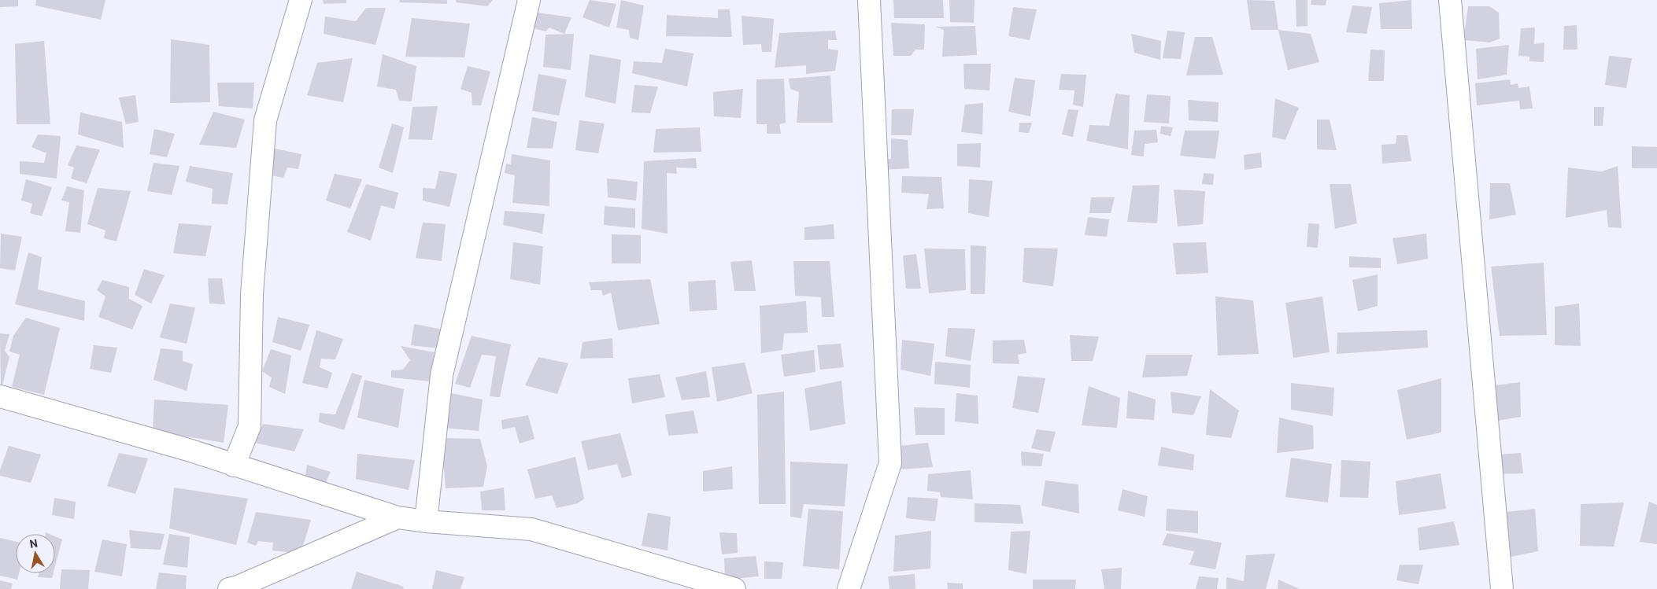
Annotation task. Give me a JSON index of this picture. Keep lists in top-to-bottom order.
{
  "north": "top"
}
